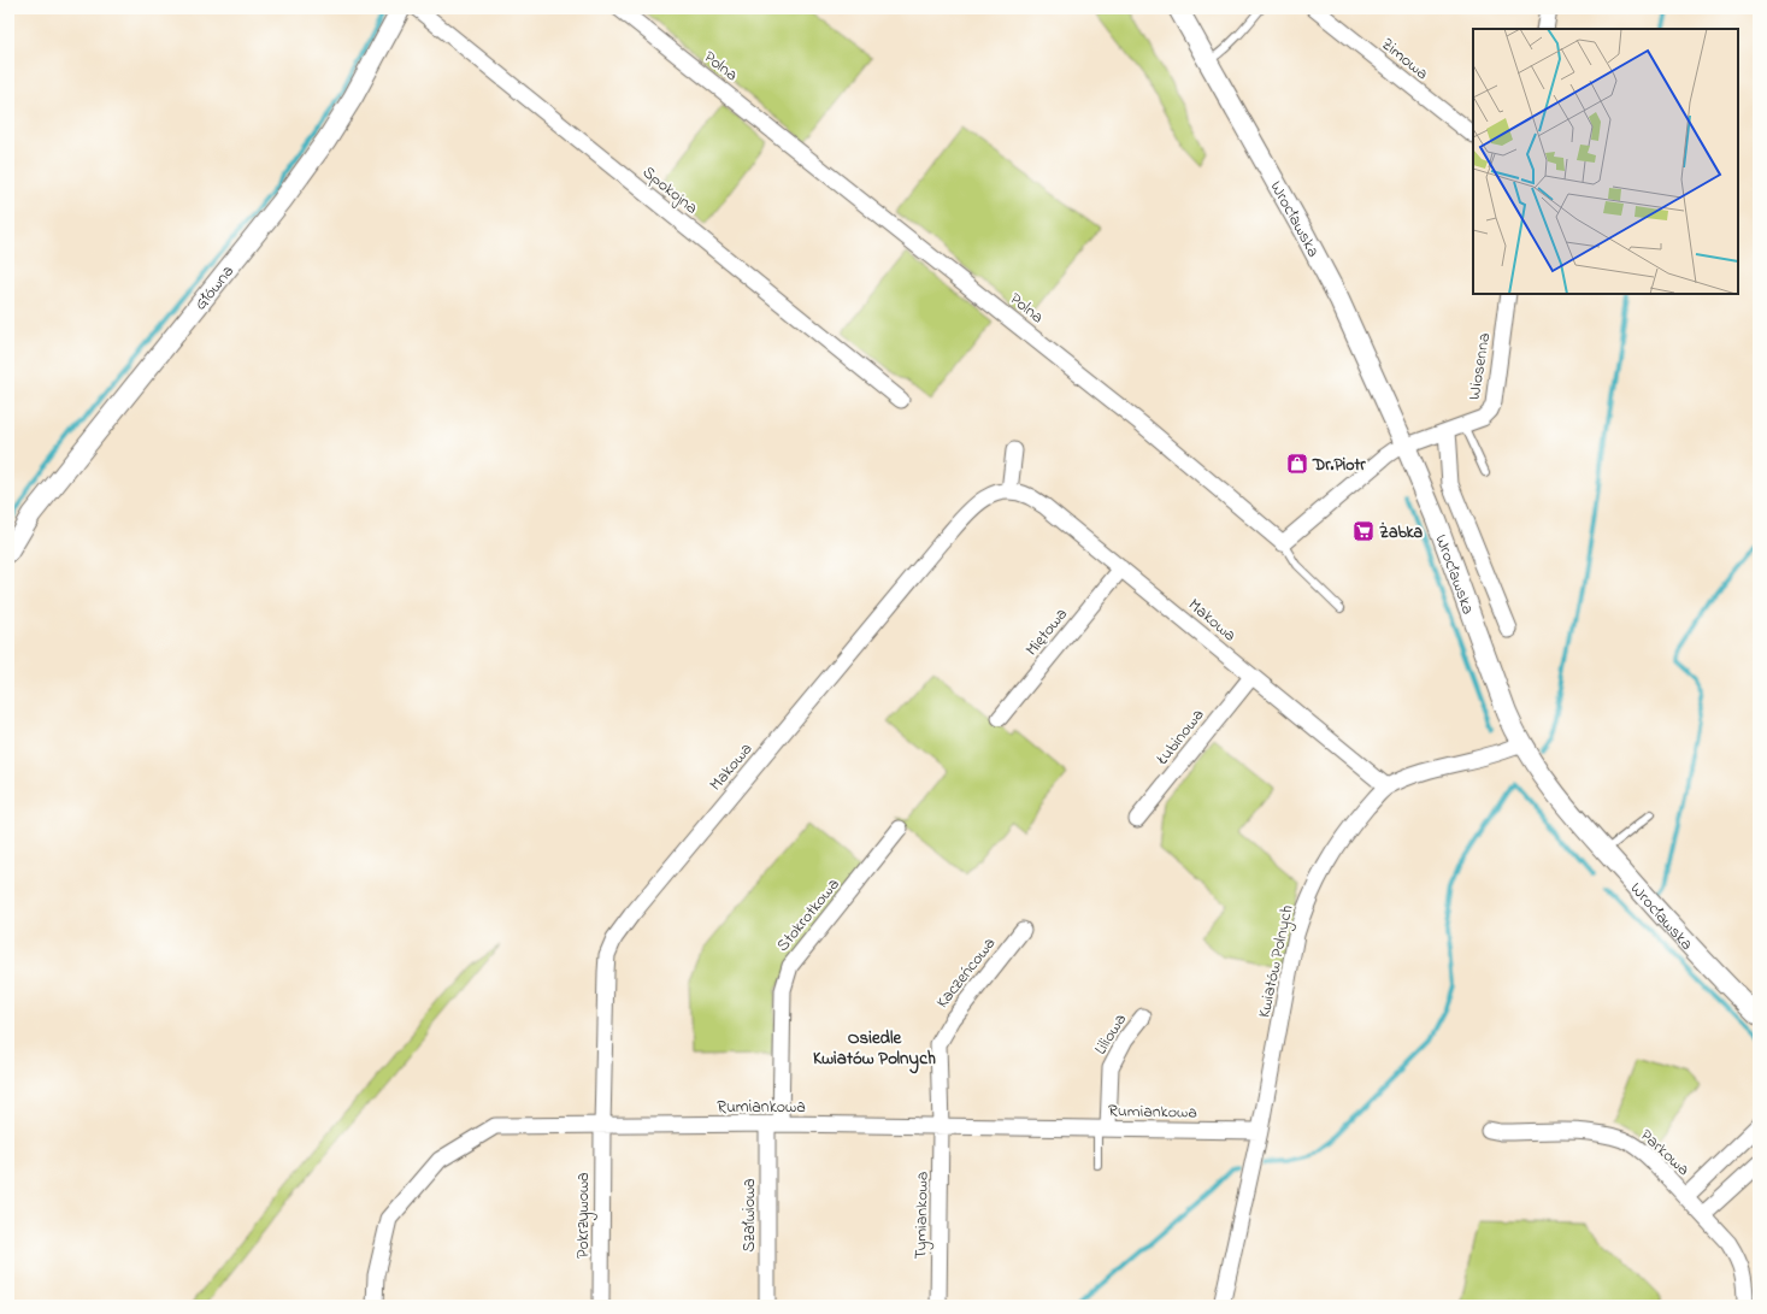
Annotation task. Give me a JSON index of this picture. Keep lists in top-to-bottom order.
{
  "streets": {
    "street": [
      "Zimowa",
      "Polna",
      "Spokojna",
      "Wrocławska",
      "Główna",
      "Wiosenna",
      "Makowa",
      "Miętowa",
      "Łubinowa",
      "Stokrotkowa",
      "Kwiatów Polnych",
      "Kaczeńcowa",
      "Liliowa",
      "Rumiankowa",
      "Parkowa",
      "Pokrzywowa",
      "Szałwiowa",
      "Tymiankowa"
    ]
  },
  "crossings": [
    ["Wrocławska", "Wiosenna"],
    ["Wrocławska", "Kwiatów Polnych"],
    ["Makowa", "Miętowa"],
    ["Makowa", "Łubinowa"],
    ["Makowa", "Kwiatów Polnych"],
    ["Makowa", "Rumiankowa"],
    ["Makowa", "Pokrzywowa"],
    ["Stokrotkowa", "Rumiankowa"],
    ["Stokrotkowa", "Szałwiowa"],
    ["Kwiatów Polnych", "Rumiankowa"],
    ["Kaczeńcowa", "Rumiankowa"],
    ["Kaczeńcowa", "Tymiankowa"],
    ["Liliowa", "Rumiankowa"],
    ["Rumiankowa", "Pokrzywowa"],
    ["Rumiankowa", "Szałwiowa"],
    ["Rumiankowa", "Tymiankowa"]
  ],
  "districts": ["Osiedle Kwiatów Polnych"],
  "places": {
    "shop": ["Dr.Piotr"],
    "supermarket": ["Żabka"]
  }
}
